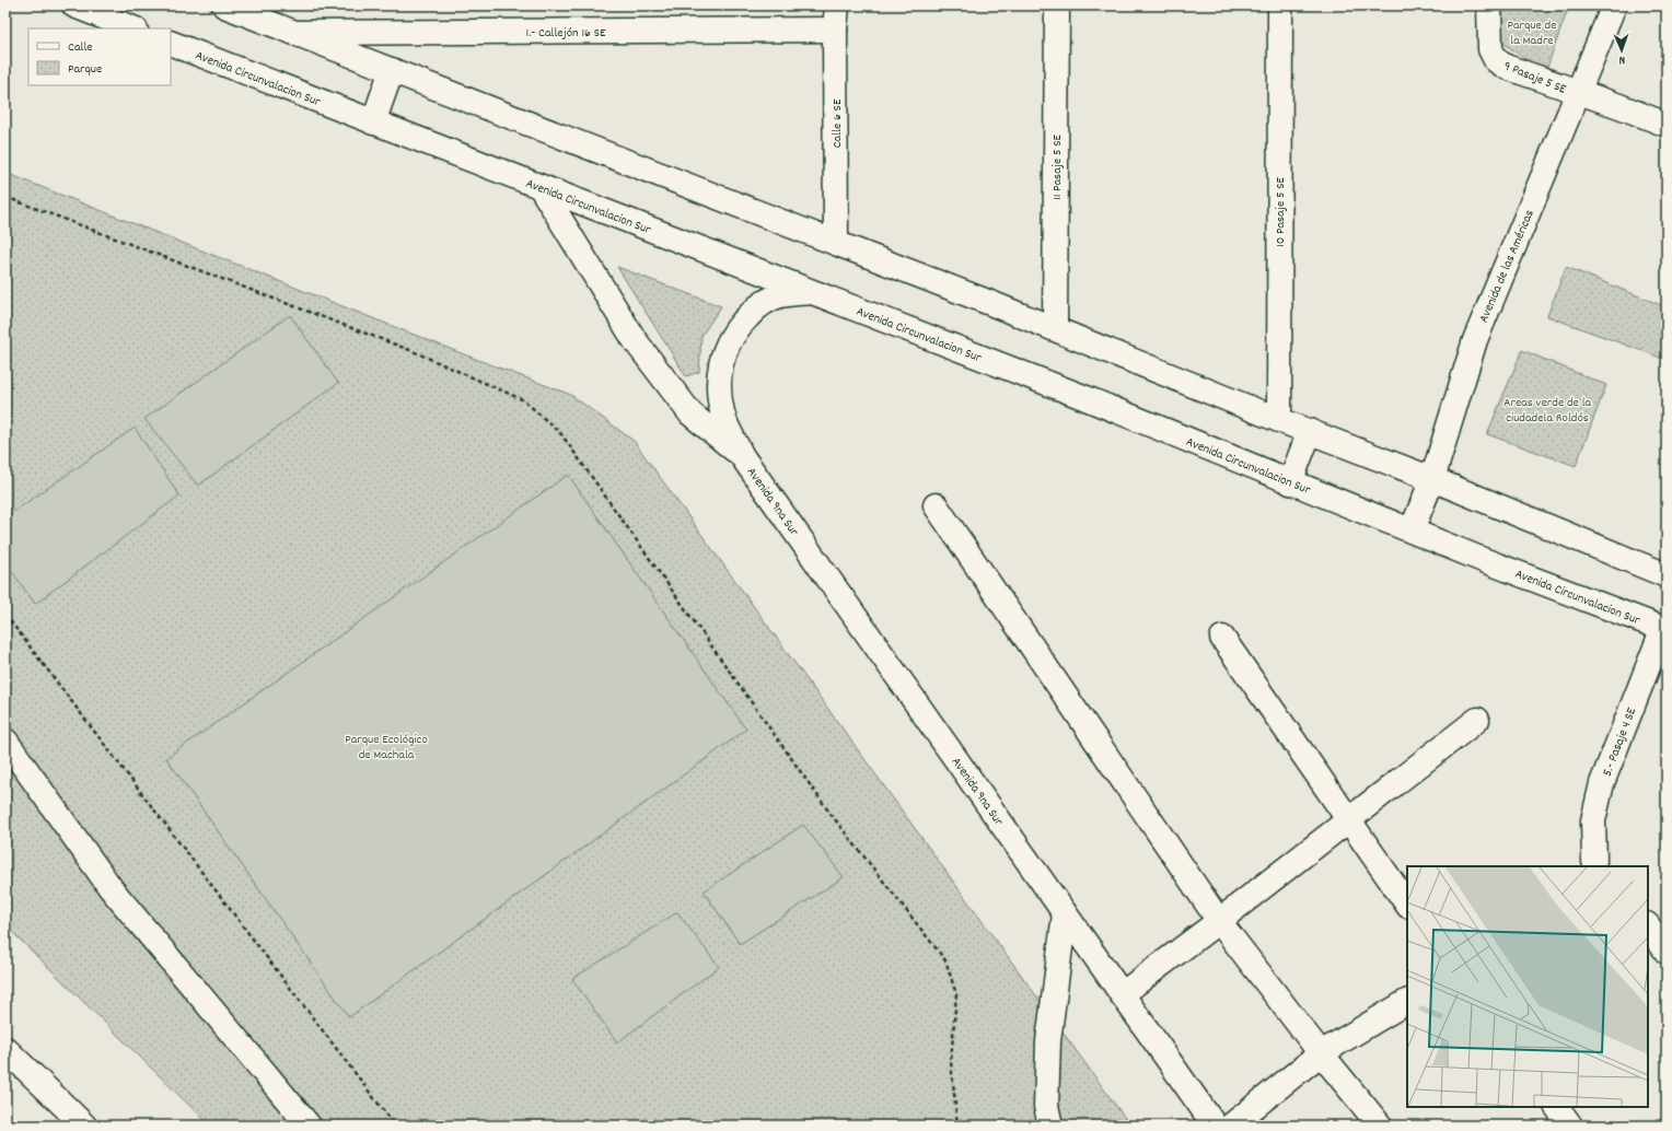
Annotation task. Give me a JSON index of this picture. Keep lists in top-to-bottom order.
{
  "streets": {
    "street": [
      "1.- Callejón 16 SE",
      "9 Pasaje 5 SE",
      "Avenida Circunvalacion Sur",
      "Calle 6 SE",
      "11 Pasaje 5 SE",
      "10 Pasaje 5 SE",
      "Avenida de las Américas",
      "Avenida 9na Sur",
      "5.- Pasaje 4 SE"
    ]
  },
  "crossings": [
    ["1.- Callejón 16 SE", "Calle 6 SE"],
    ["9 Pasaje 5 SE", "Avenida de las Américas"],
    ["Avenida Circunvalacion Sur", "Avenida de las Américas"],
    ["Avenida Circunvalacion Sur", "Avenida 9na Sur"],
    ["Avenida Circunvalacion Sur", "5.- Pasaje 4 SE"]
  ],
  "parks": ["Parque de la Madre", "Areas verde de la ciudadela Roldós", "Parque Ecológico de Machala"],
  "legend": ["Calle", "Parque"],
  "north": "bottom"
}
